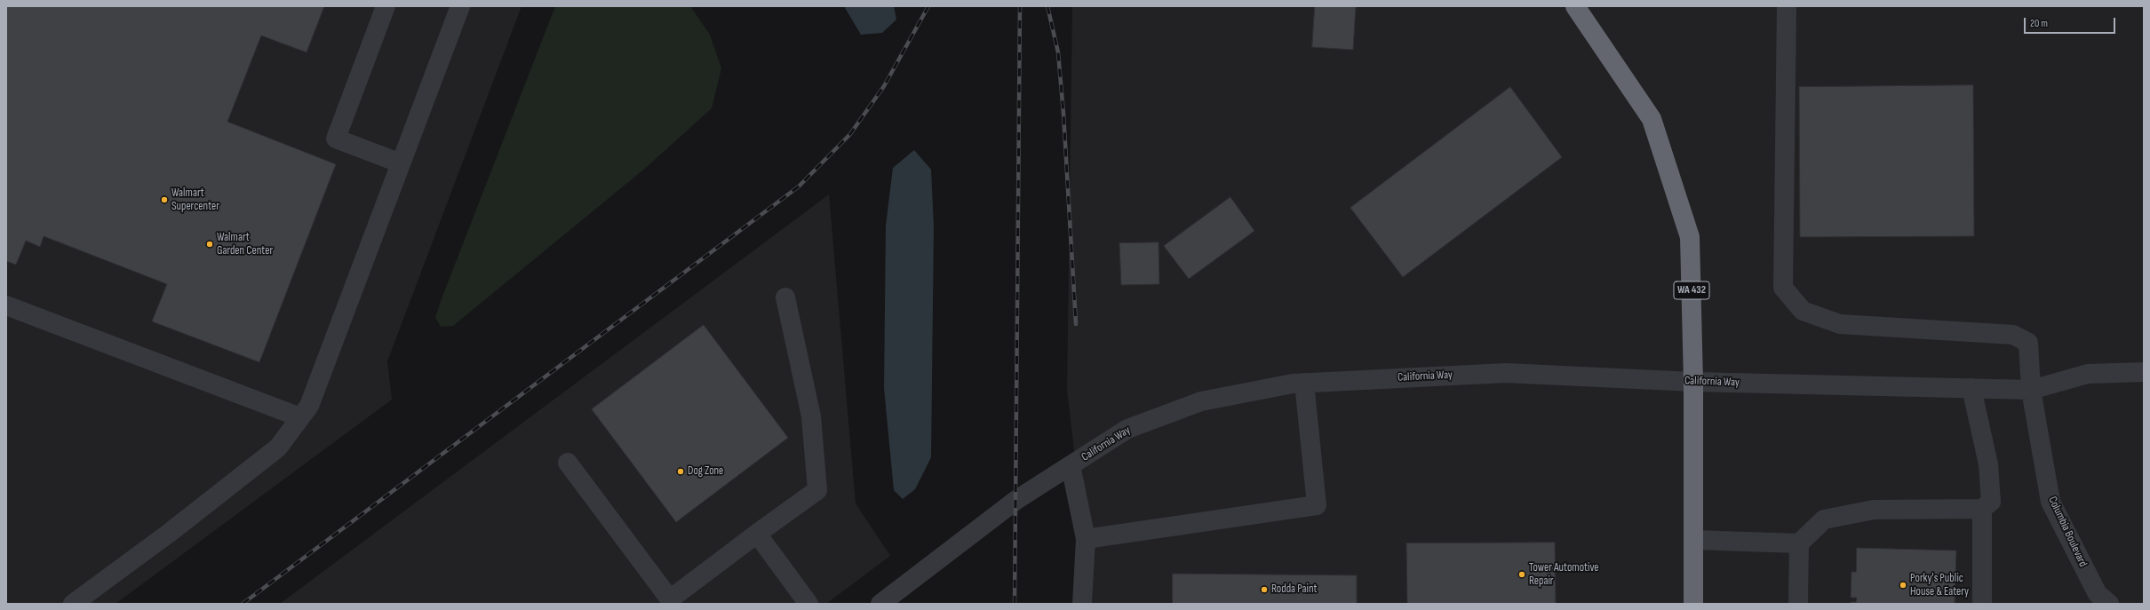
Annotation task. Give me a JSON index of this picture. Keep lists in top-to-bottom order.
{
  "streets": {
    "highway": ["WA 432"],
    "street": ["California Way", "Columbia Boulevard"]
  },
  "crossings": [
    ["WA 432", "California Way"],
    ["California Way", "Columbia Boulevard"]
  ],
  "places": [
    "Walmart Supercenter",
    "Walmart Garden Center",
    "Dog Zone",
    "Tower Automotive Repair",
    "Porky's Public House & Eatery",
    "Rodda Paint"
  ],
  "scale_bar": "20 m"
}
